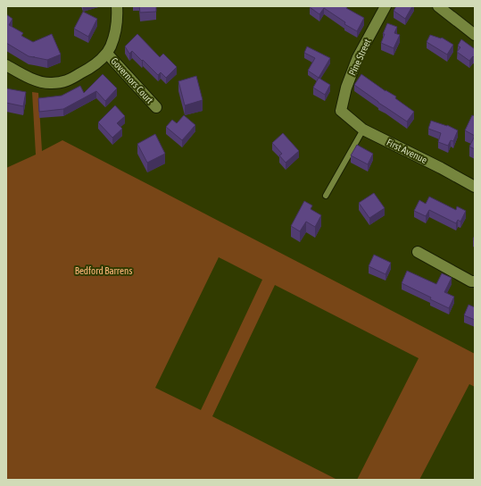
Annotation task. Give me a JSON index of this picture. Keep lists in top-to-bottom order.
{
  "streets": {
    "street": ["Pine Street", "Governors Court", "First Avenue"]
  },
  "crossings": [
    ["Pine Street", "First Avenue"]
  ],
  "parks": ["Bedford Barrens"]
}
